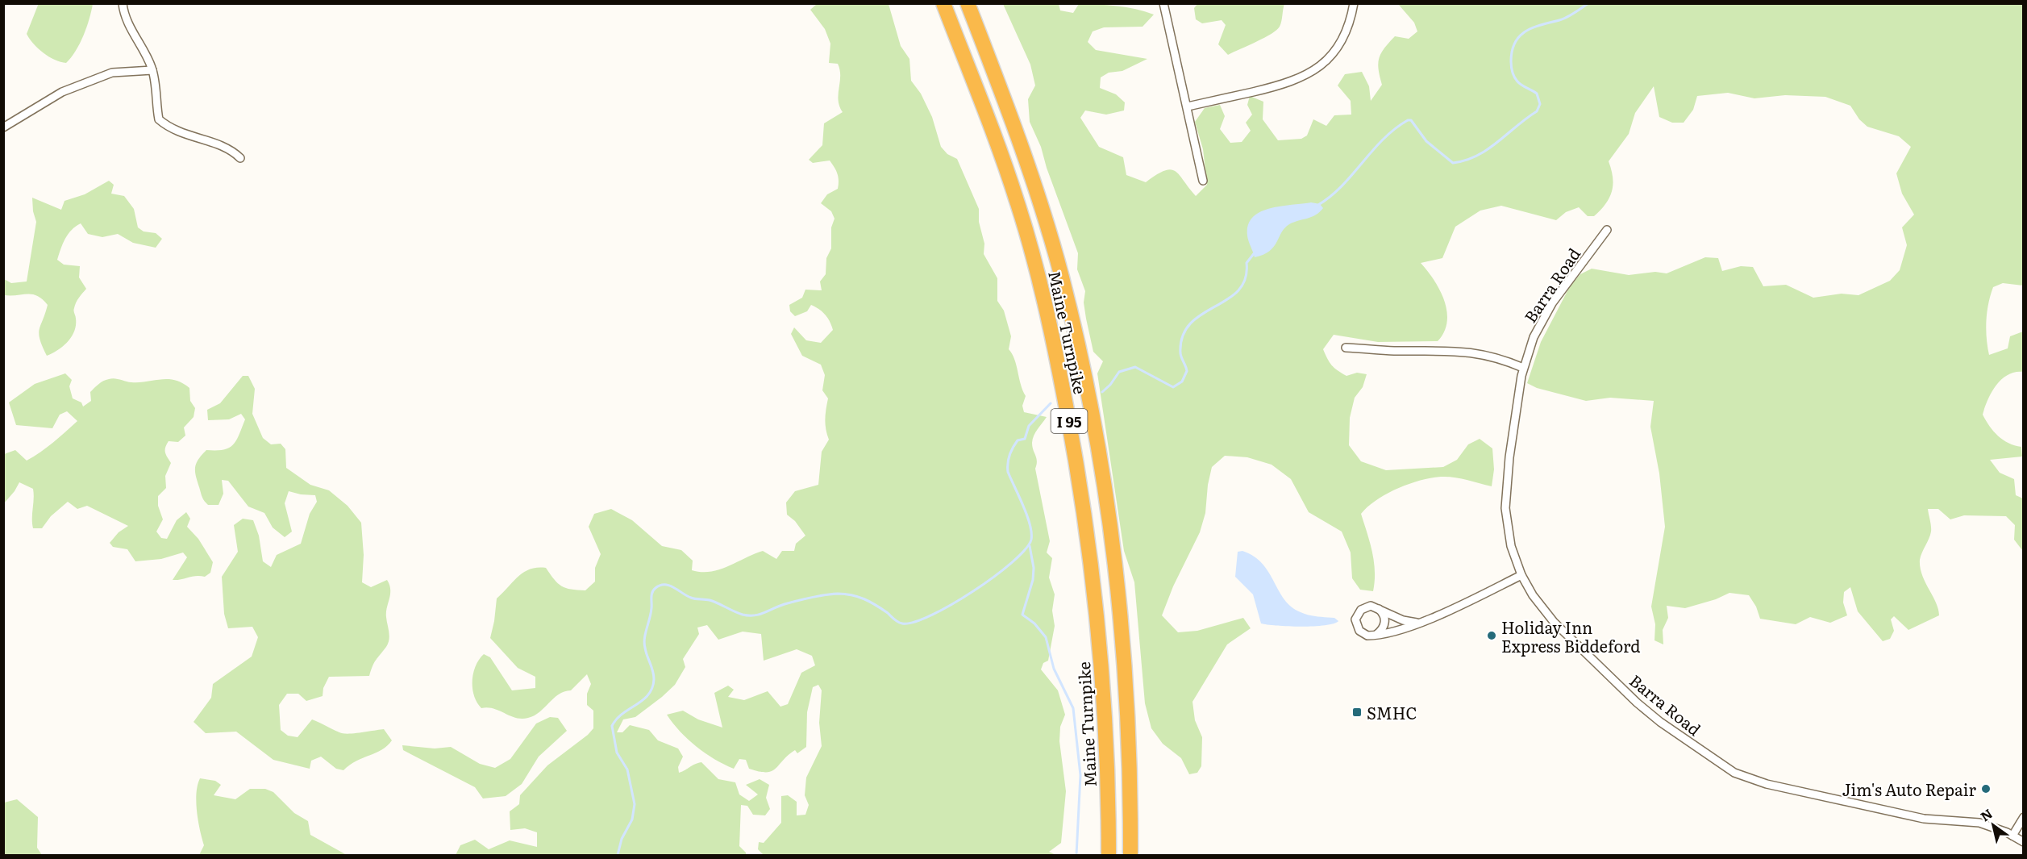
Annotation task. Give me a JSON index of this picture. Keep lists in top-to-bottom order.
{
  "streets": {
    "highway": ["Maine Turnpike", "I 95"],
    "street": ["Barra Road"]
  },
  "places": {
    "other": ["Holiday Inn Express Biddeford", "Jim's Auto Repair"],
    "transit": ["SMHC"]
  },
  "north": "top left"
}
